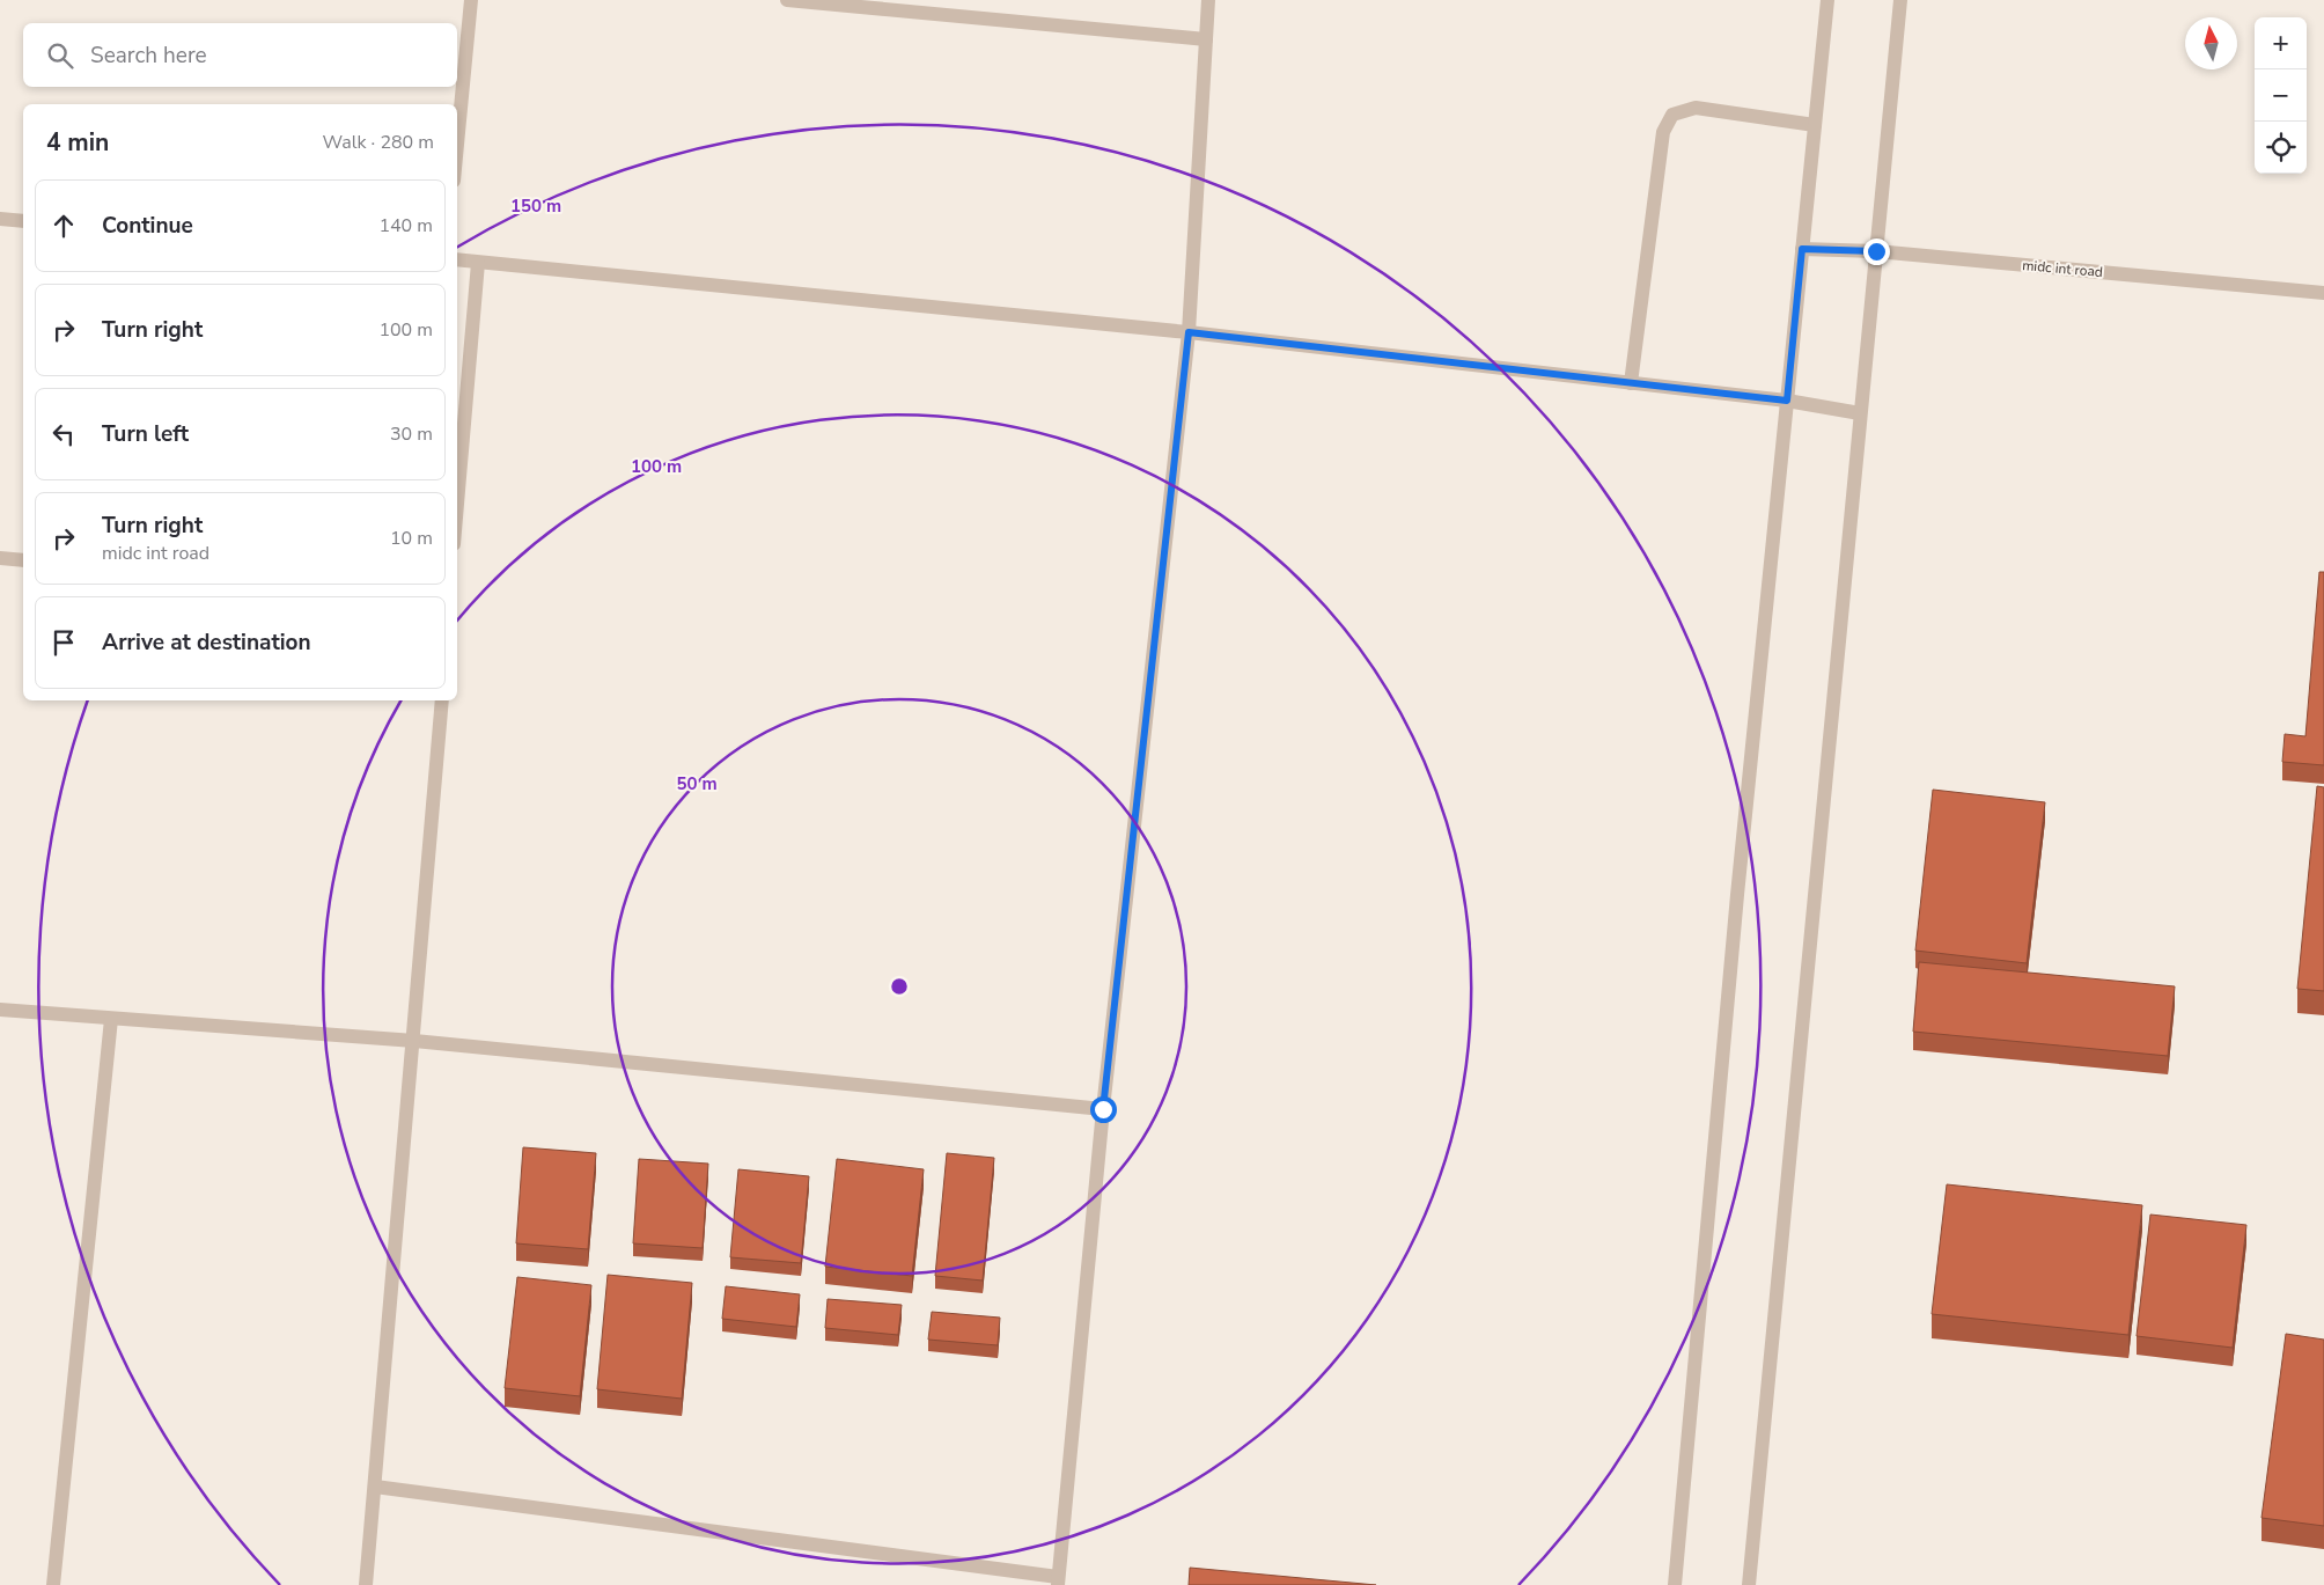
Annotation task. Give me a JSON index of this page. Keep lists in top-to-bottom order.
{
  "streets": {
    "street": ["midc int road"]
  },
  "north": "top",
  "page": {
    "map_buttons": ["+", "−"],
    "search": "Search here",
    "heading": ["4 min", "Walk · 280 m"],
    "list": [
      ["Continue", "140 m"],
      ["Turn right", "100 m"],
      ["Turn left", "30 m"],
      ["Turn right", "midc int road", "10 m"],
      "Arrive at destination"
    ]
  },
  "rings": ["150 m", "100 m", "50 m"]
}
